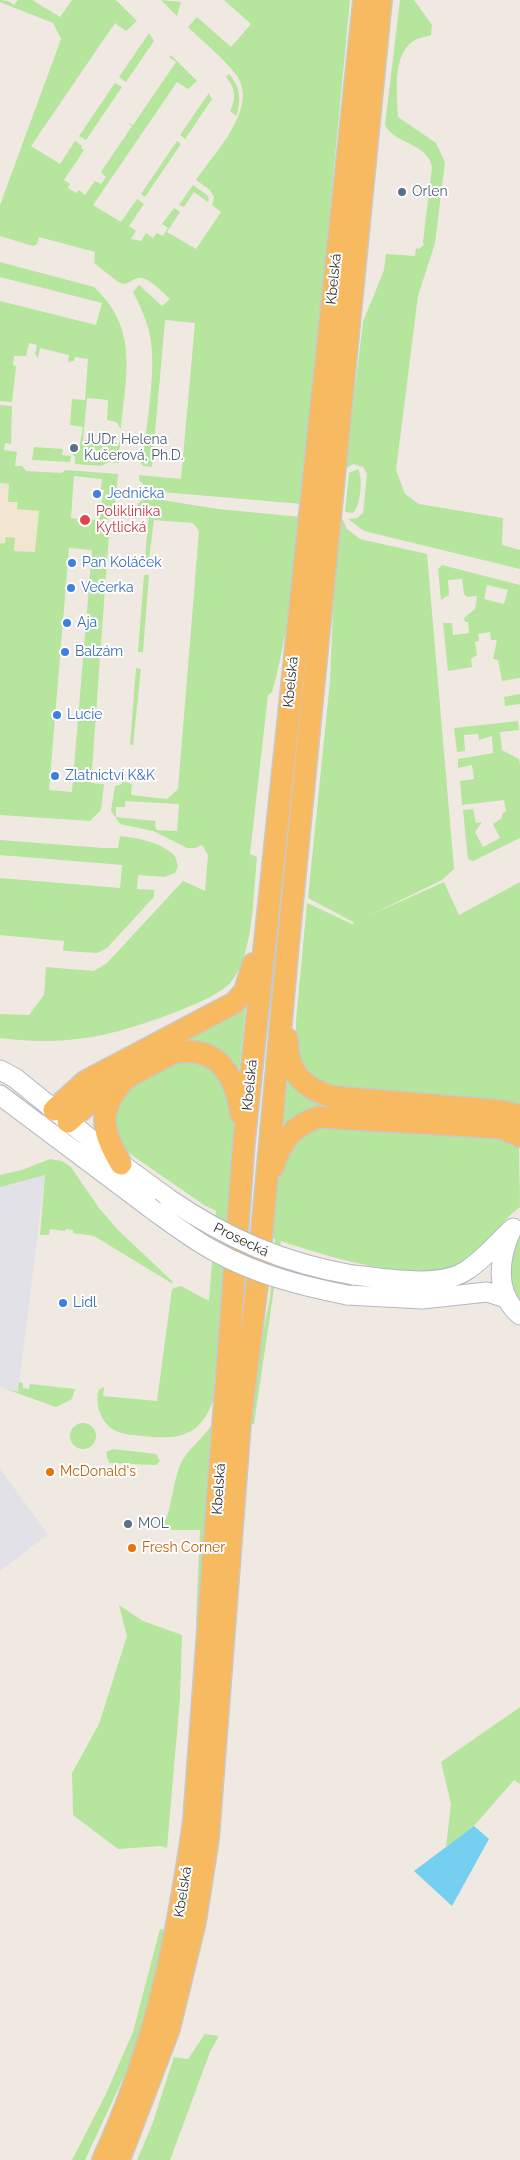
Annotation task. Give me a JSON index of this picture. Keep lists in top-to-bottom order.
{
  "streets": {
    "highway": ["Kbelská"],
    "main road": ["Prosecká"]
  },
  "places": [
    "Orlen",
    "JUDr. Helena Kučerová, Ph.D.",
    "Jednička",
    "Poliklinika Kytlická",
    "Pan Koláček",
    "Večerka",
    "Aja",
    "Balzám",
    "Lucie",
    "Zlatnictví K&K",
    "Lidl",
    "McDonald's",
    "MOL",
    "Fresh Corner"
  ]
}
